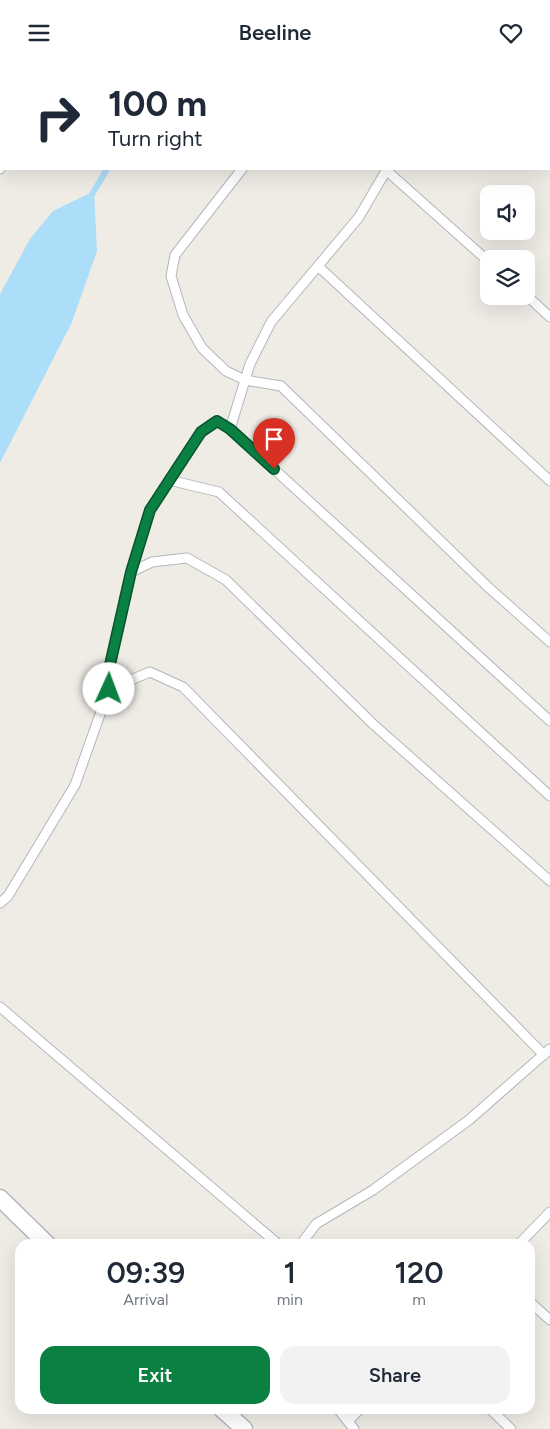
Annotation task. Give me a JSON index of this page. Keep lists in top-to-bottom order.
{
  "page": {
    "header": "Beeline",
    "turn": ["100 m", "Turn right"],
    "eta": [
      "09:39",
      "Arrival",
      "1",
      "min",
      "120",
      "m"
    ],
    "buttons": ["Exit", "Share"]
  }
}
